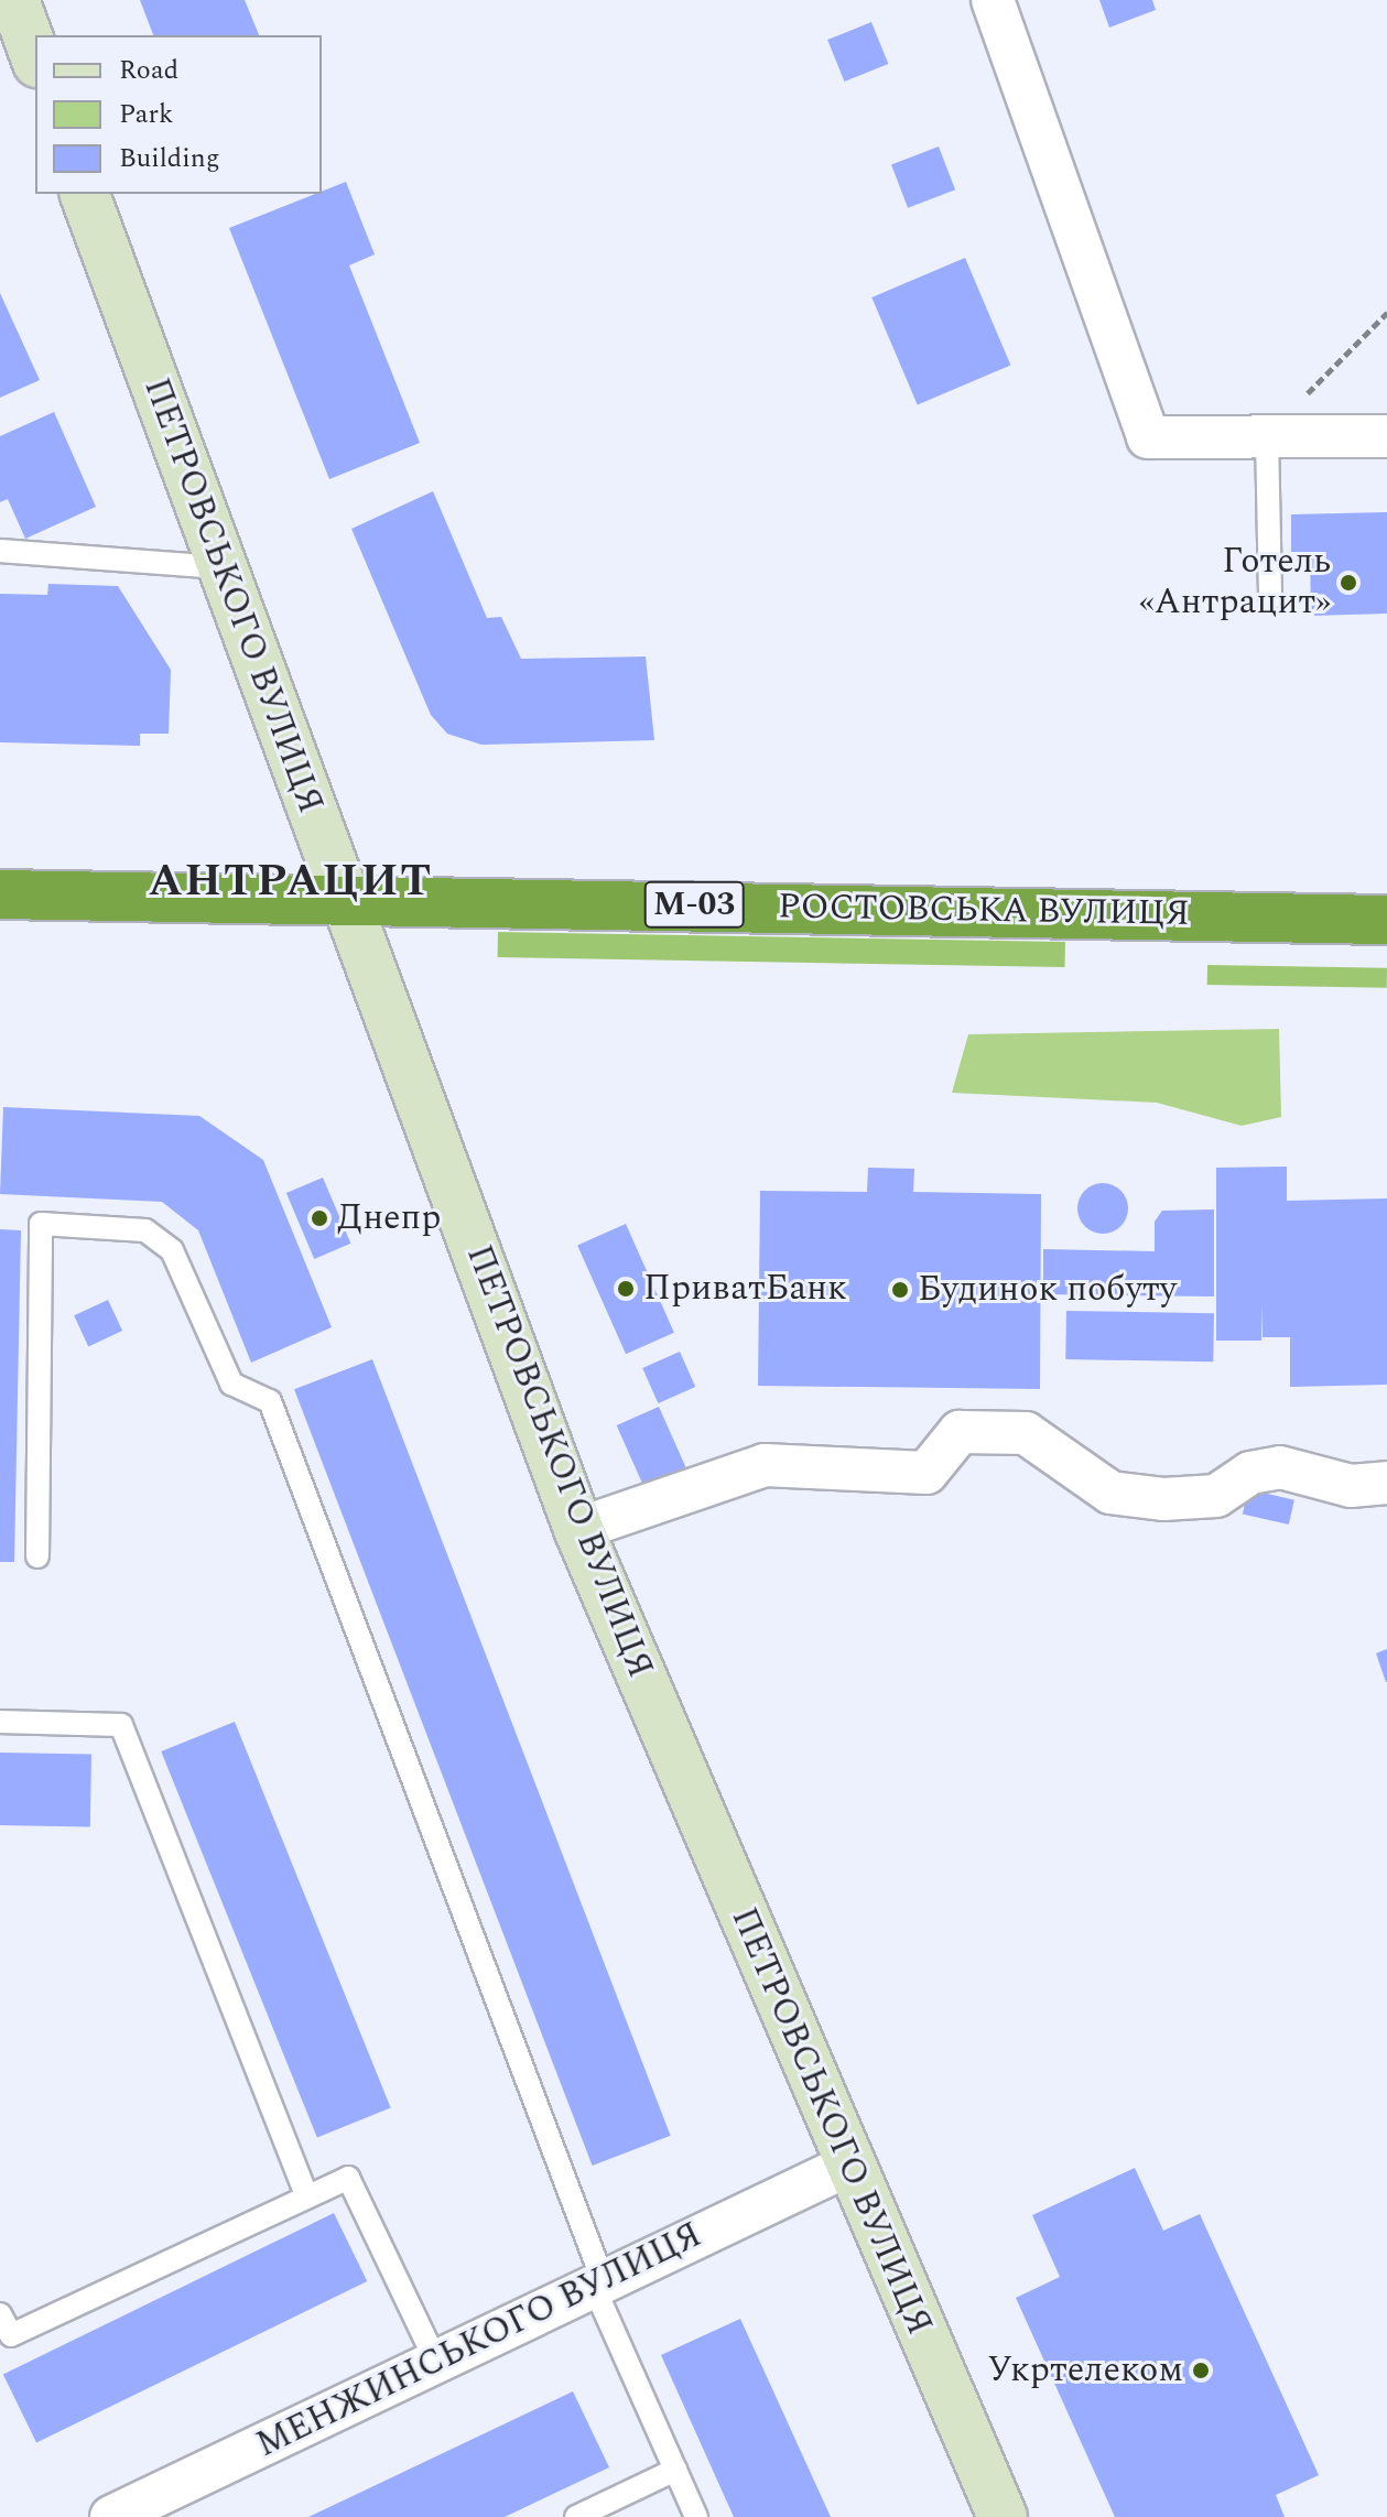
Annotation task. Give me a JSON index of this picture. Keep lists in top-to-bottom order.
{
  "streets": {
    "highway": ["М-03", "РОСТОВСЬКА ВУЛИЦЯ"],
    "street": ["ПЕТРОВСЬКОГО ВУЛИЦЯ", "МЕНЖИНСЬКОГО ВУЛИЦЯ"]
  },
  "crossings": [
    ["ПЕТРОВСЬКОГО ВУЛИЦЯ", "РОСТОВСЬКА ВУЛИЦЯ"],
    ["ПЕТРОВСЬКОГО ВУЛИЦЯ", "МЕНЖИНСЬКОГО ВУЛИЦЯ"]
  ],
  "districts": ["АНТРАЦИТ"],
  "places": [
    "Готель «Антрацит»",
    "Днепр",
    "ПриватБанк",
    "Будинок побуту",
    "Укртелеком"
  ],
  "legend": ["Road", "Park", "Building"]
}
